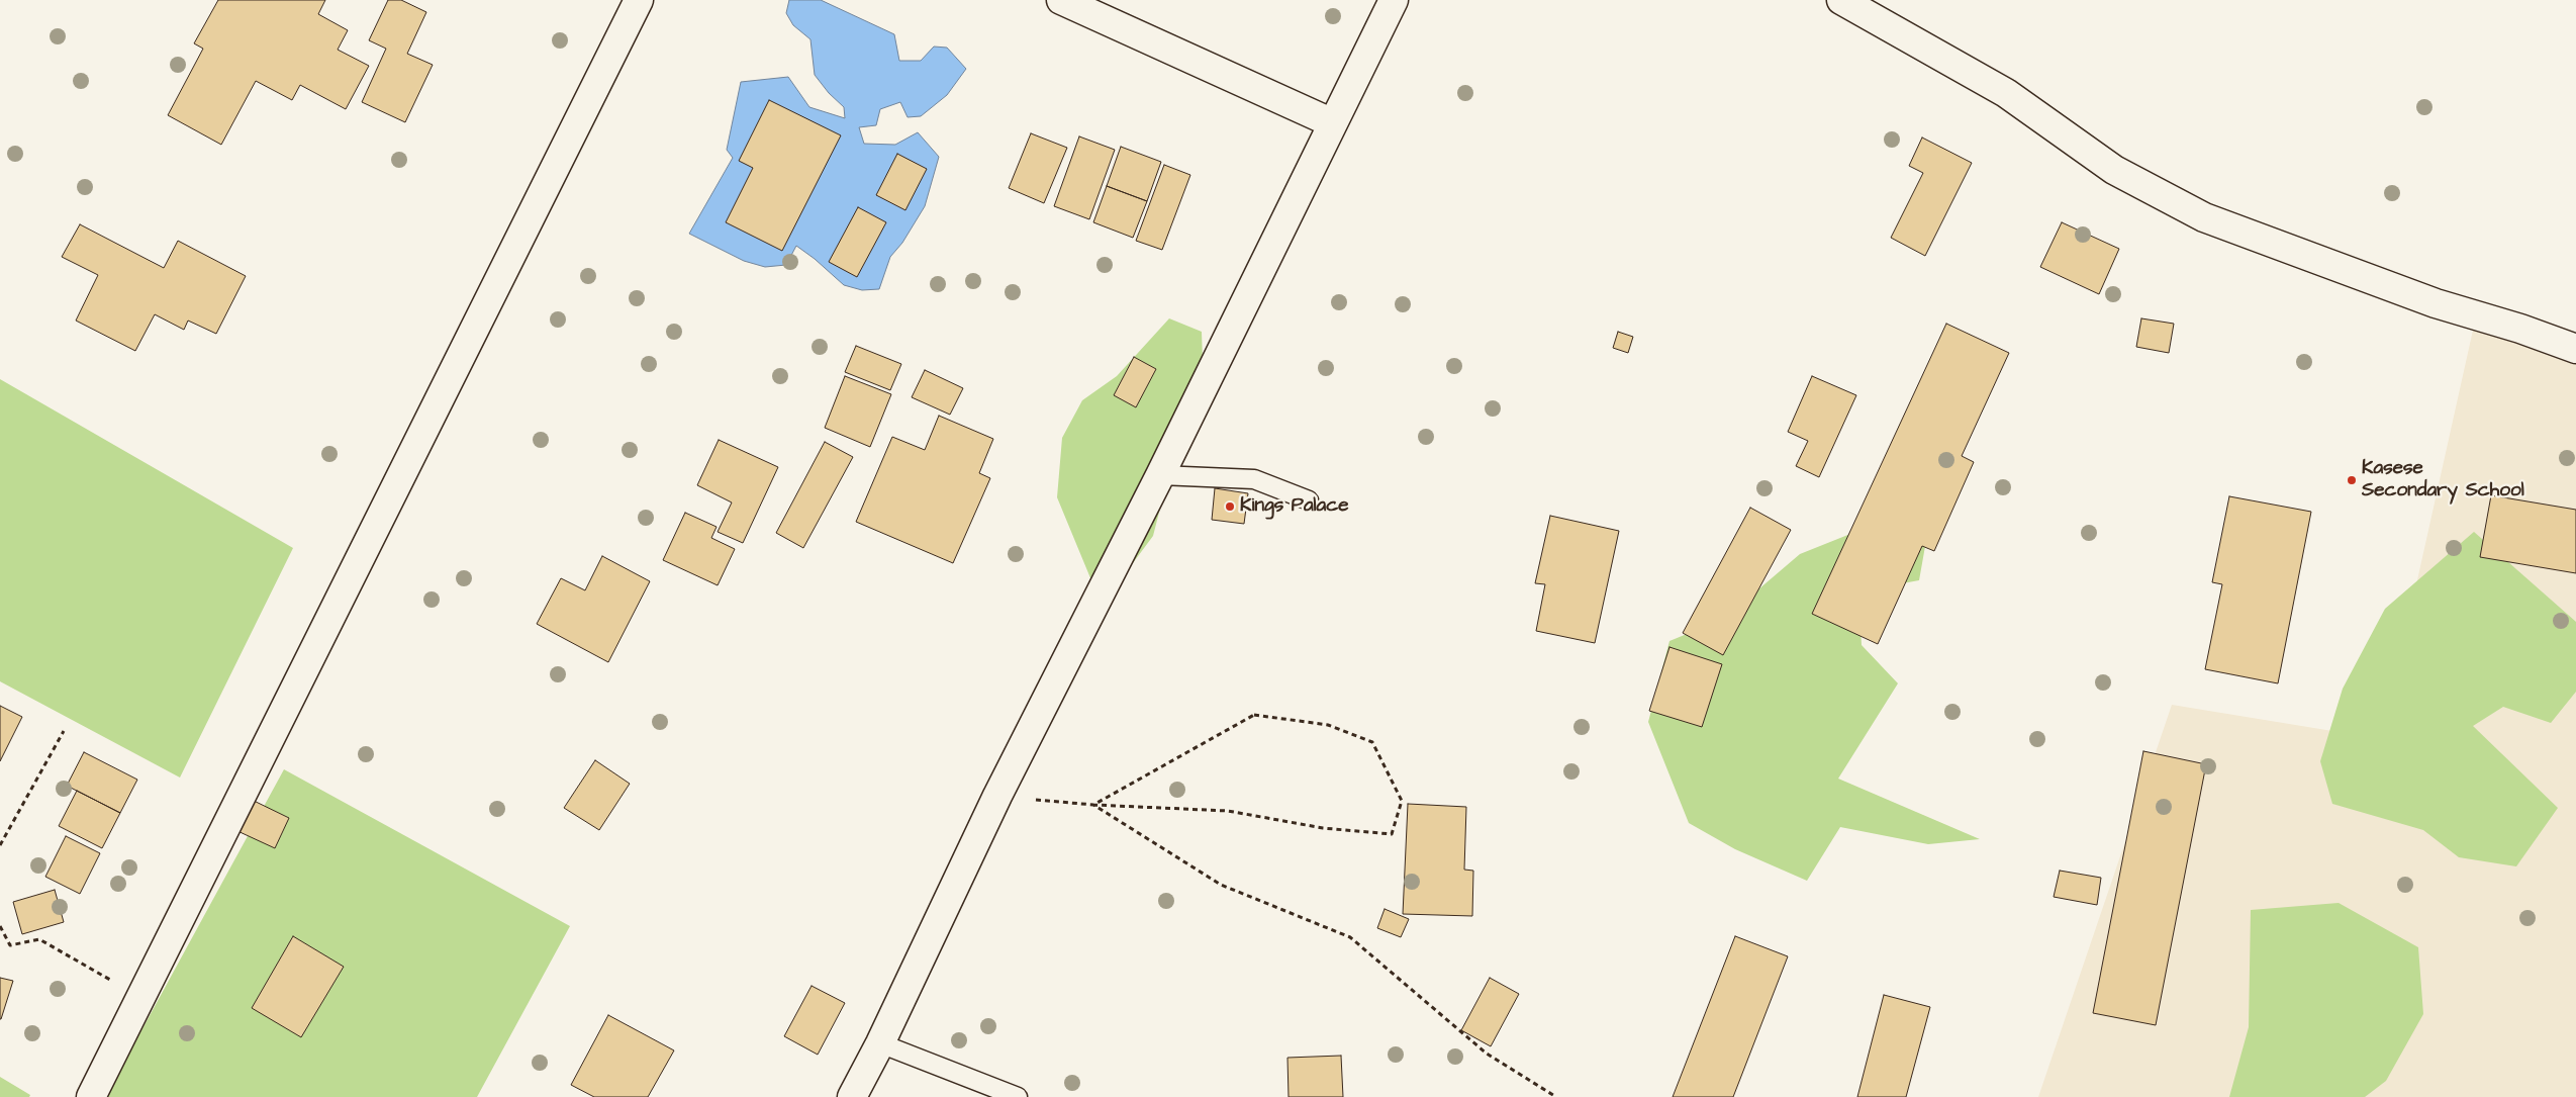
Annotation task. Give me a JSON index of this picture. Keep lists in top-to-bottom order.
{
  "places": ["Kasese Secondary School", "Kings Palace"]
}
